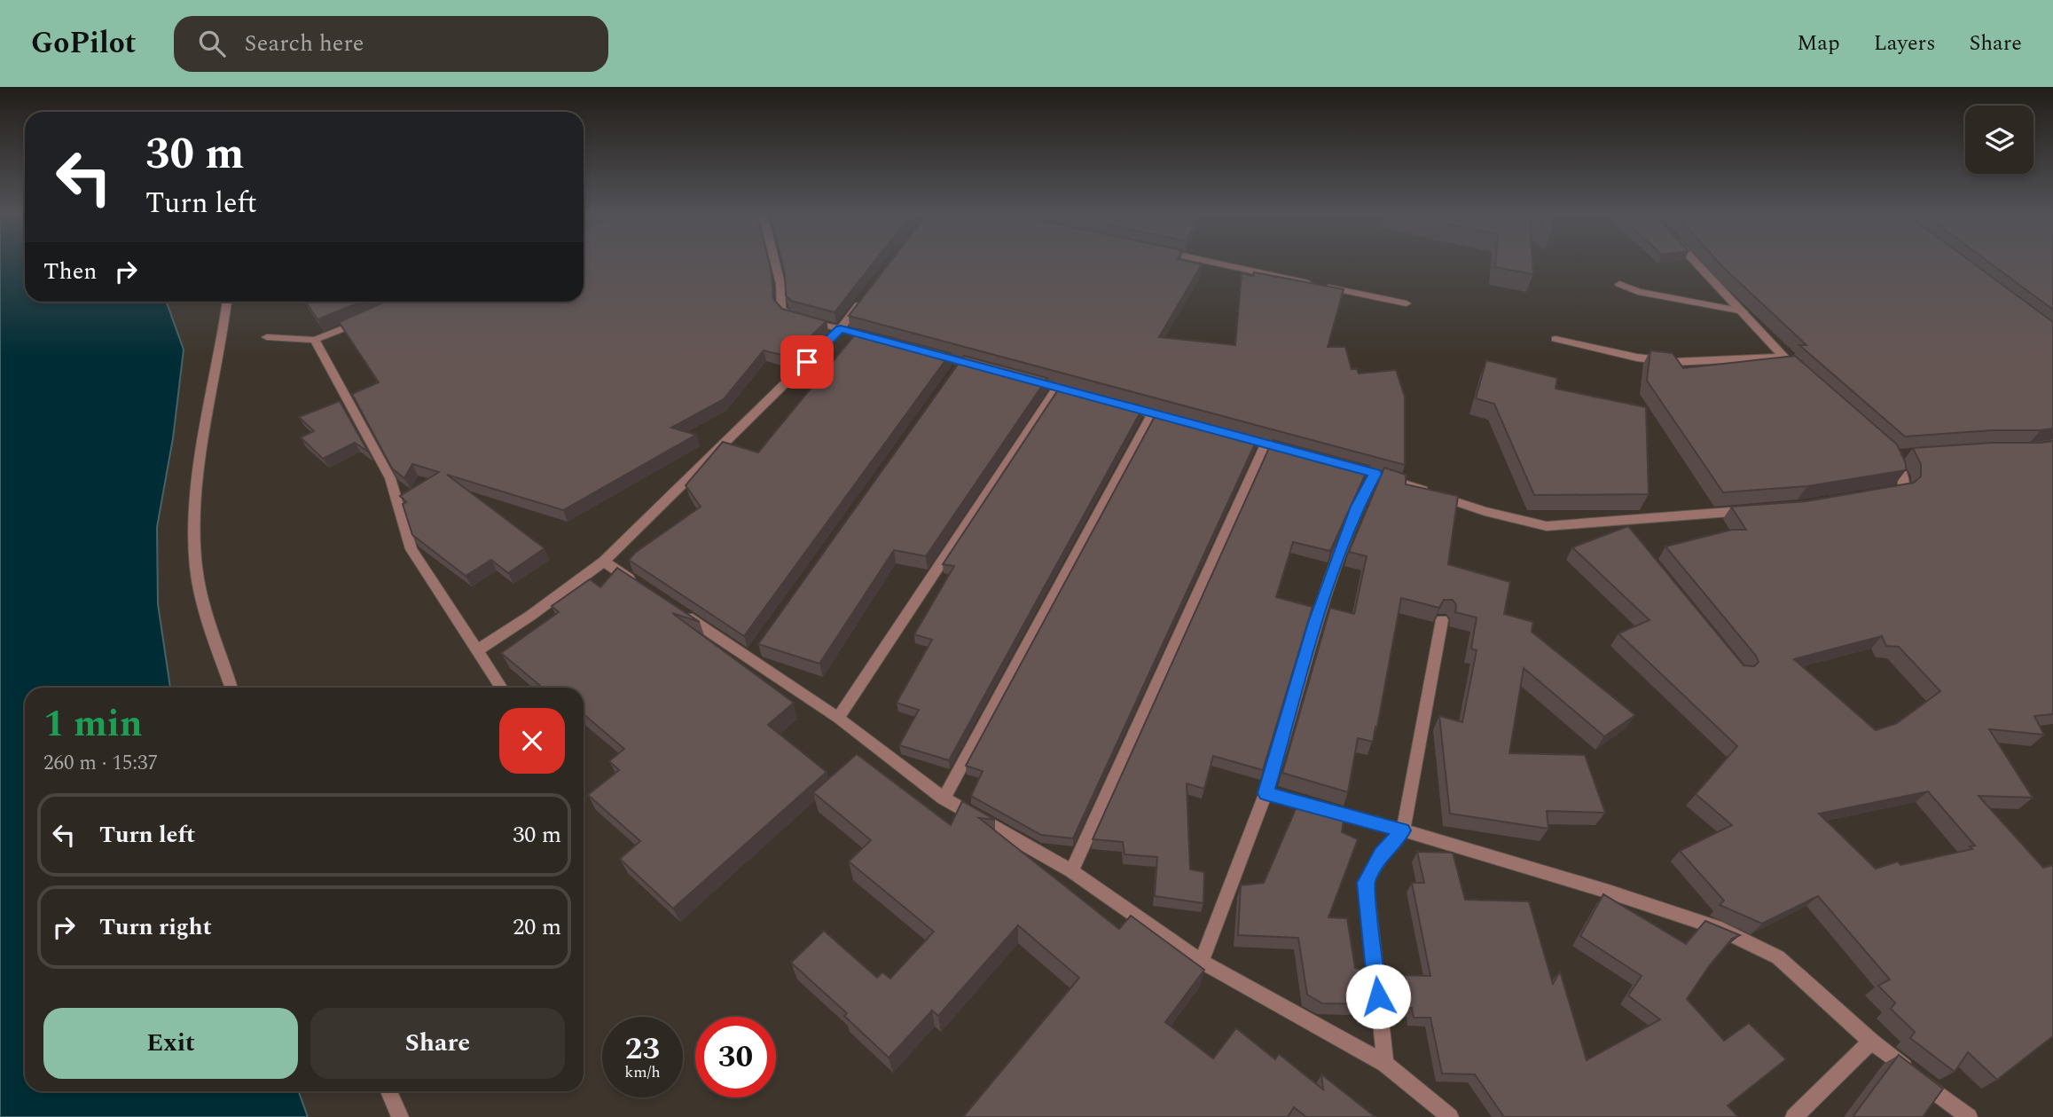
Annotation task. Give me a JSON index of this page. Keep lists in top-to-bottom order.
{
  "page": {
    "header": "GoPilot",
    "search": "Search here",
    "nav": ["Map", "Layers", "Share"],
    "turn": ["30 m", "Turn left"],
    "then": "Then",
    "heading": ["1 min", "260 m · 15:37"],
    "list": [
      {
        "name": "Turn left",
        "value": "30 m"
      },
      {
        "name": "Turn right",
        "value": "20 m"
      }
    ],
    "buttons": ["Exit", "Share"],
    "speed": "23 km/h",
    "limit": "30"
  }
}
